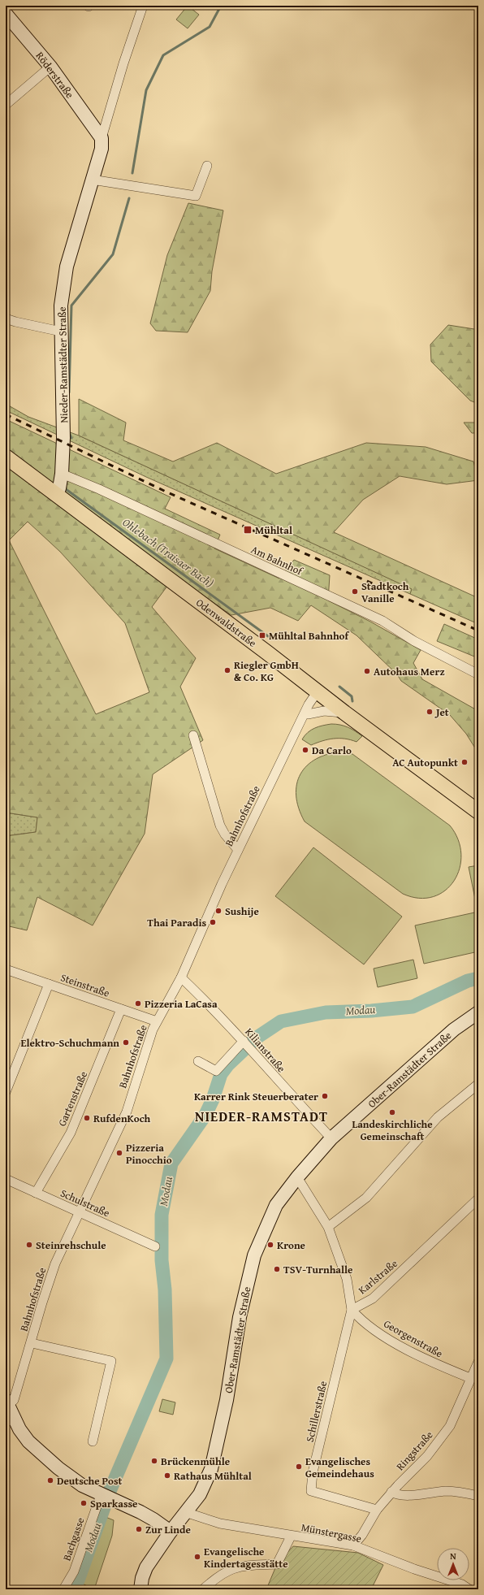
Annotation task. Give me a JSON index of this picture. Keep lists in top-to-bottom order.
{
  "streets": {
    "main road": ["Odenwaldstraße"],
    "street": [
      "Röderstraße",
      "Nieder-Ramstädter Straße",
      "Am Bahnhof",
      "Bahnhofstraße",
      "Steinstraße",
      "Kilianstraße",
      "Ober-Ramstädter Straße",
      "Gartenstraße",
      "Schulstraße",
      "Karlstraße",
      "Georgenstraße",
      "Schillerstraße",
      "Ringstraße",
      "Münstergasse",
      "Bachgasse"
    ]
  },
  "crossings": [
    ["Röderstraße", "Nieder-Ramstädter Straße"],
    ["Nieder-Ramstädter Straße", "Am Bahnhof"],
    ["Nieder-Ramstädter Straße", "Odenwaldstraße"],
    ["Odenwaldstraße", "Bahnhofstraße"],
    ["Bahnhofstraße", "Steinstraße"],
    ["Bahnhofstraße", "Kilianstraße"],
    ["Bahnhofstraße", "Schulstraße"],
    ["Steinstraße", "Gartenstraße"],
    ["Kilianstraße", "Ober-Ramstädter Straße"],
    ["Ober-Ramstädter Straße", "Karlstraße"],
    ["Ober-Ramstädter Straße", "Münstergasse"],
    ["Gartenstraße", "Schulstraße"],
    ["Karlstraße", "Georgenstraße"],
    ["Karlstraße", "Schillerstraße"],
    ["Georgenstraße", "Schillerstraße"],
    ["Georgenstraße", "Ringstraße"],
    ["Schillerstraße", "Ringstraße"],
    ["Ringstraße", "Münstergasse"]
  ],
  "districts": ["NIEDER-RAMSTADT"],
  "water": ["Ohlebach (Traisaer Bach)", "Modau"],
  "places": {
    "transit": ["Mühltal", "Mühltal Bahnhof"],
    "other": [
      "Stadtkoch Vanille",
      "Riegler GmbH & Co. KG",
      "Autohaus Merz",
      "Jet",
      "Da Carlo",
      "AC Autopunkt",
      "Sushije",
      "Thai Paradis",
      "Pizzeria LaCasa",
      "Elektro-Schuchmann",
      "Karrer Rink Steuerberater",
      "Landeskirchliche Gemeinschaft",
      "RufdenKoch",
      "Pizzeria Pinocchio",
      "Steinrehschule",
      "Krone",
      "TSV-Turnhalle",
      "Brückenmühle",
      "Evangelisches Gemeindehaus",
      "Rathaus Mühltal",
      "Deutsche Post",
      "Sparkasse",
      "Zur Linde",
      "Evangelische Kindertagesstätte"
    ]
  },
  "north": "top"
}
